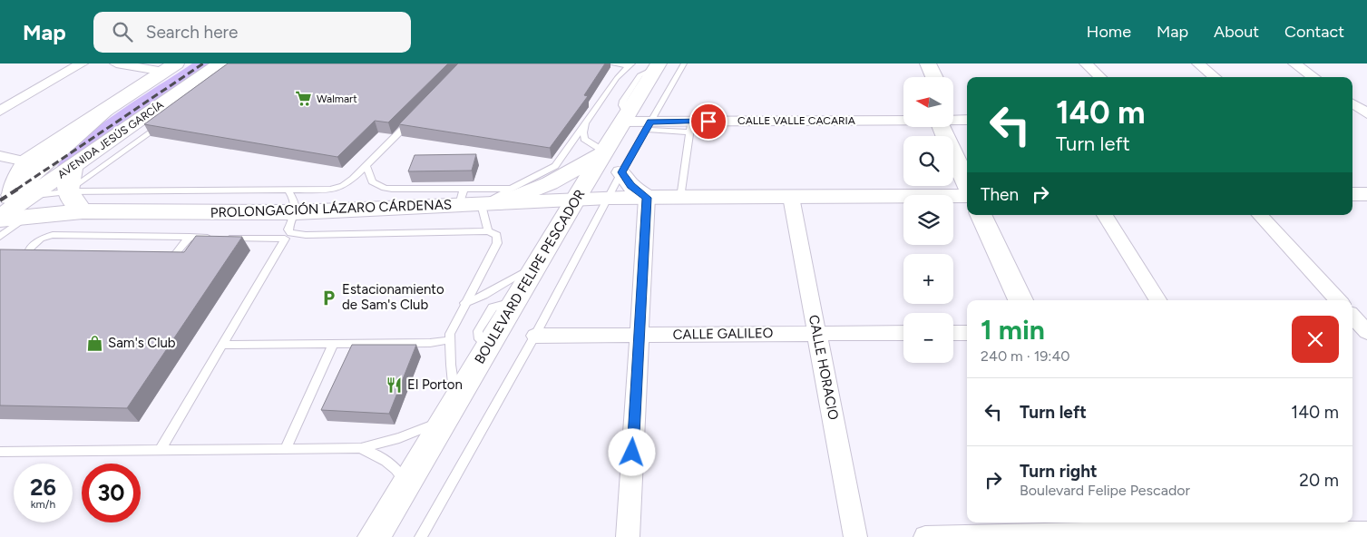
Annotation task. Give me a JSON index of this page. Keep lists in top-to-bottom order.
{
  "streets": {
    "main road": ["AVENIDA JESÚS GARCÍA", "PROLONGACIÓN LÁZARO CÁRDENAS", "BOULEVARD FELIPE PESCADOR"],
    "street": ["CALLE VALLE CACARIA", "CALLE GALILEO", "CALLE HORACIO"]
  },
  "crossings": [
    ["CALLE VALLE CACARIA", "BOULEVARD FELIPE PESCADOR"],
    ["AVENIDA JESÚS GARCÍA", "PROLONGACIÓN LÁZARO CÁRDENAS"],
    ["PROLONGACIÓN LÁZARO CÁRDENAS", "BOULEVARD FELIPE PESCADOR"],
    ["PROLONGACIÓN LÁZARO CÁRDENAS", "CALLE HORACIO"],
    ["BOULEVARD FELIPE PESCADOR", "CALLE GALILEO"],
    ["CALLE GALILEO", "CALLE HORACIO"]
  ],
  "places": {
    "supermarket": ["Walmart"],
    "parking": ["Estacionamiento de Sam's Club"],
    "shop": ["Sam's Club"],
    "restaurant": ["El Porton"]
  },
  "north": "left",
  "page": {
    "header": "Map",
    "search": "Search here",
    "nav": [
      "Home",
      "Map",
      "About",
      "Contact"
    ],
    "map_buttons": ["+", "−"],
    "turn": ["140 m", "Turn left"],
    "then": "Then",
    "heading": ["1 min", "240 m · 19:40"],
    "list": [
      {
        "name": "Turn left",
        "value": "140 m"
      },
      {
        "name": "Turn right",
        "note": "Boulevard Felipe Pescador",
        "value": "20 m"
      }
    ],
    "speed": "26 km/h",
    "limit": "30"
  }
}
